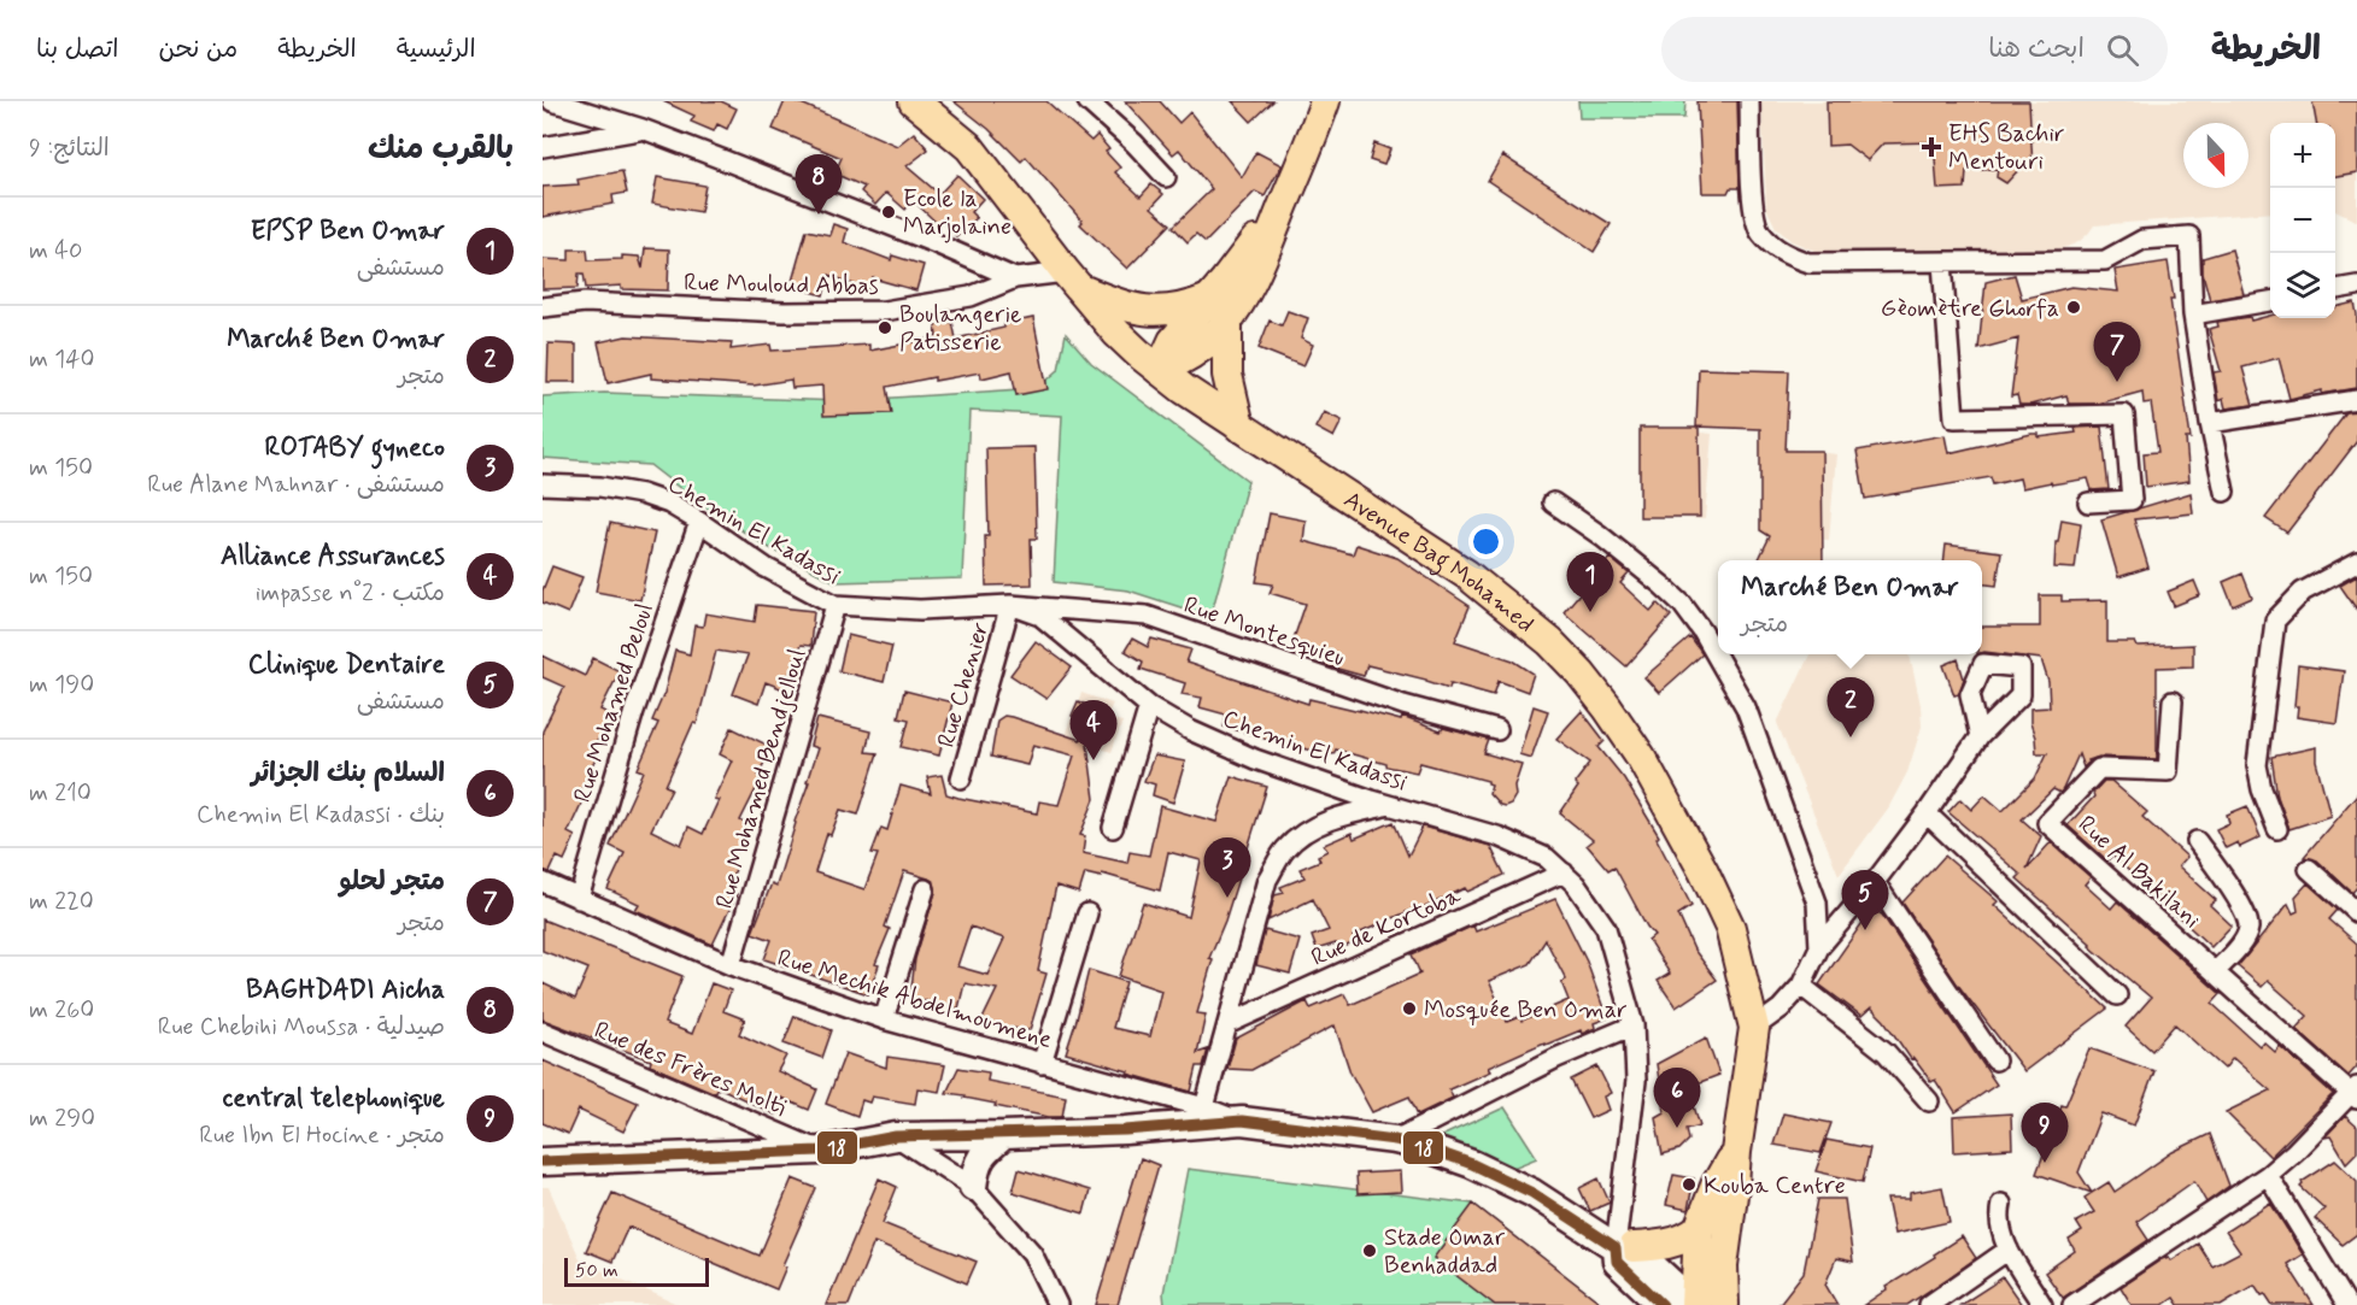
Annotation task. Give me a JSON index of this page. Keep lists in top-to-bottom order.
{
  "streets": {
    "main road": ["Avenue Bag Mohamed"],
    "street": [
      "Rue Mouloud Abbas",
      "Chemin El Kadassi",
      "Rue Montesquieu",
      "Rue Chenier",
      "Rue Mohamed Beloul",
      "Rue Mohamed Bendjelloul",
      "Rue Al Bakilani",
      "Rue de Kortoba",
      "Rue Mechik Abdelmoumene",
      "Rue des Frères Molti"
    ]
  },
  "crossings": [
    ["Chemin El Kadassi", "Rue Montesquieu"],
    ["Chemin El Kadassi", "Rue Chenier"],
    ["Chemin El Kadassi", "Rue Mohamed Beloul"],
    ["Chemin El Kadassi", "Rue Mohamed Bendjelloul"],
    ["Chemin El Kadassi", "Rue de Kortoba"],
    ["Rue Montesquieu", "Rue Chenier"],
    ["Rue Mohamed Beloul", "Rue Mechik Abdelmoumene"],
    ["Rue Mohamed Bendjelloul", "Rue Mechik Abdelmoumene"]
  ],
  "places": {
    "health": ["EHS Bachir Mentouri"],
    "other": [
      "Ecole la Marjolaine",
      "Gèomètre Ghorfa",
      "Boulangerie Patisserie",
      "Mosquée Ben Omar",
      "Kouba Centre",
      "Stade Omar Benhaddad"
    ]
  },
  "lines": ["transit line 18"],
  "scale_bar": "50 m",
  "north": "bottom",
  "page": {
    "header": "الخريطة",
    "search": "ابحث هنا",
    "nav": [
      "الرئيسية",
      "الخريطة",
      "من نحن",
      "اتصل بنا"
    ],
    "heading": ["بالقرب منك", "النتائج: 9"],
    "map_buttons": ["+", "−"],
    "pins": [
      "8",
      "7",
      "1",
      "2",
      "4",
      "3",
      "5",
      "6",
      "9"
    ],
    "list": [
      {
        "mark": "1",
        "name": "EPSP Ben Omar",
        "note": "مستشفى",
        "value": "40 m"
      },
      {
        "mark": "2",
        "name": "Marché Ben Omar",
        "note": "متجر",
        "value": "140 m"
      },
      {
        "mark": "3",
        "name": "ROTABY gyneco",
        "note": "مستشفى · Rue Alane Mahnar",
        "value": "150 m"
      },
      {
        "mark": "4",
        "name": "Alliance Assurances",
        "note": "مكتب · impasse n°2",
        "value": "150 m"
      },
      {
        "mark": "5",
        "name": "Clinique Dentaire",
        "note": "مستشفى",
        "value": "190 m"
      },
      {
        "mark": "6",
        "name": "السلام بنك الجزائر",
        "note": "بنك · Chemin El Kadassi",
        "value": "210 m"
      },
      {
        "mark": "7",
        "name": "متجر لحلو",
        "note": "متجر",
        "value": "220 m"
      },
      {
        "mark": "8",
        "name": "BAGHDADI Aicha",
        "note": "صيدلية · Rue Chebihi Moussa",
        "value": "260 m"
      },
      {
        "mark": "9",
        "name": "central telephonique",
        "note": "متجر · Rue Ibn El Hocine",
        "value": "290 m"
      }
    ],
    "popup": ["Marché Ben Omar", "متجر"],
    "scale": "50 m"
  }
}
